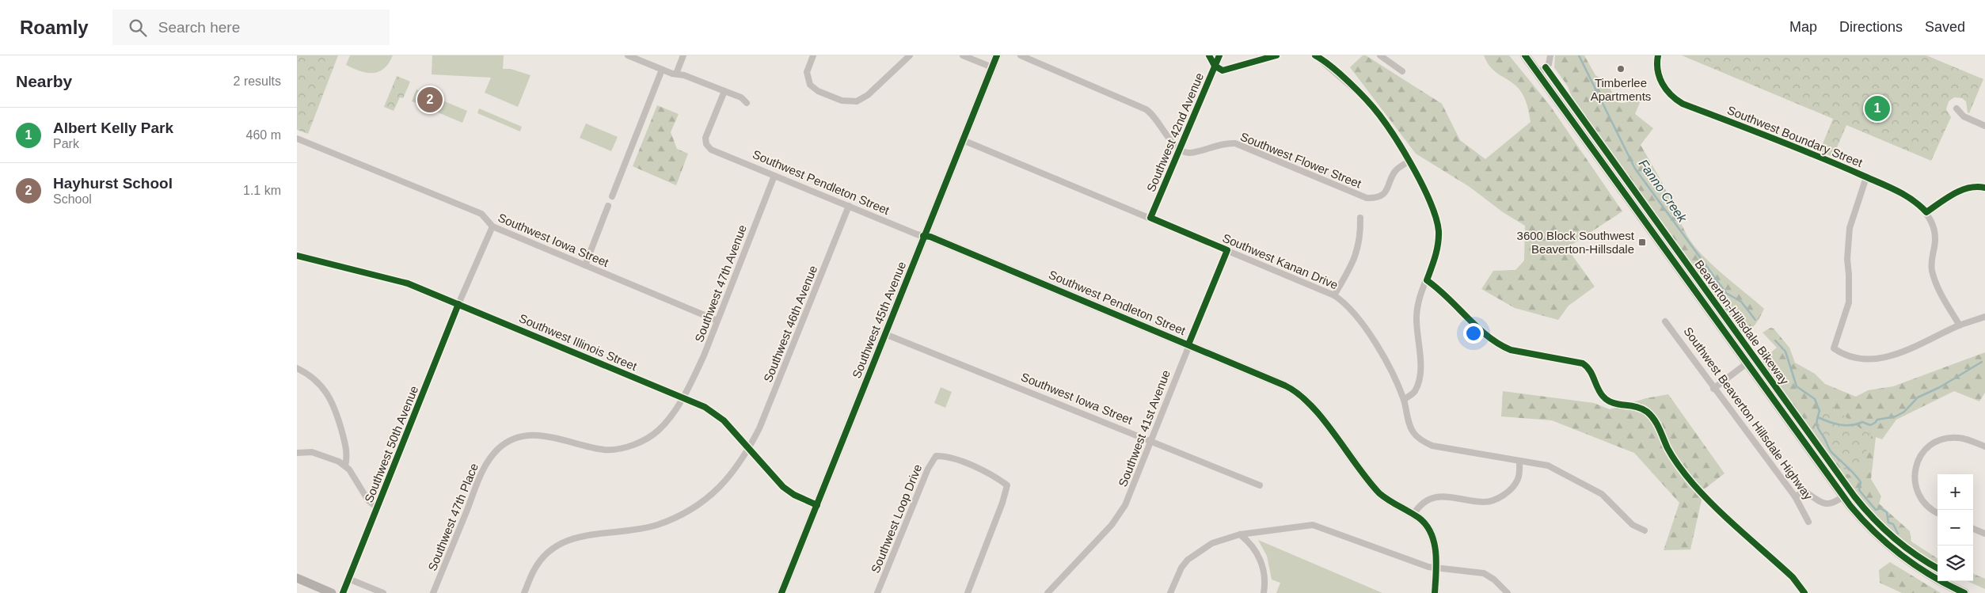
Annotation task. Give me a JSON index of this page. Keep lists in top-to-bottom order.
{
  "streets": {
    "street": [
      "Southwest 42nd Avenue",
      "Southwest Boundary Street",
      "Southwest Flower Street",
      "Southwest Pendleton Street",
      "Southwest Iowa Street",
      "Southwest Kanan Drive",
      "Southwest 47th Avenue",
      "Southwest 45th Avenue",
      "Southwest 46th Avenue",
      "Southwest Illinois Street",
      "Southwest Beaverton Hillsdale Highway",
      "Southwest 41st Avenue",
      "Southwest 50th Avenue",
      "Southwest 47th Place",
      "Southwest Loop Drive"
    ],
    "cycle path": ["Beaverton-Hillsdale Bikeway"]
  },
  "crossings": [
    ["Southwest 42nd Avenue", "Southwest Flower Street"],
    ["Southwest 42nd Avenue", "Southwest Kanan Drive"],
    ["Southwest Pendleton Street", "Southwest 47th Avenue"],
    ["Southwest Pendleton Street", "Southwest 45th Avenue"],
    ["Southwest Pendleton Street", "Southwest 46th Avenue"],
    ["Southwest Pendleton Street", "Southwest 41st Avenue"],
    ["Southwest Iowa Street", "Southwest 47th Avenue"],
    ["Southwest Iowa Street", "Southwest 45th Avenue"],
    ["Southwest Iowa Street", "Southwest 41st Avenue"],
    ["Southwest Iowa Street", "Southwest 50th Avenue"],
    ["Southwest Kanan Drive", "Southwest 45th Avenue"],
    ["Southwest Kanan Drive", "Southwest 41st Avenue"],
    ["Southwest 47th Avenue", "Southwest Illinois Street"],
    ["Southwest 47th Avenue", "Southwest 47th Place"],
    ["Southwest 45th Avenue", "Southwest Illinois Street"],
    ["Southwest 46th Avenue", "Southwest Illinois Street"],
    ["Southwest Illinois Street", "Southwest 50th Avenue"],
    ["Southwest Illinois Street", "Southwest 47th Place"]
  ],
  "water": ["Fanno Creek"],
  "places": {
    "other": ["Timberlee Apartments"],
    "transit": ["3600 Block Southwest Beaverton-Hillsdale"]
  },
  "page": {
    "header": "Roamly",
    "search": "Search here",
    "nav": ["Map", "Directions", "Saved"],
    "heading": ["Nearby", "2 results"],
    "pins": ["2", "1"],
    "list": [
      {
        "mark": "1",
        "name": "Albert Kelly Park",
        "note": "Park",
        "value": "460 m"
      },
      {
        "mark": "2",
        "name": "Hayhurst School",
        "note": "School",
        "value": "1.1 km"
      }
    ],
    "map_buttons": ["+", "−"]
  }
}
